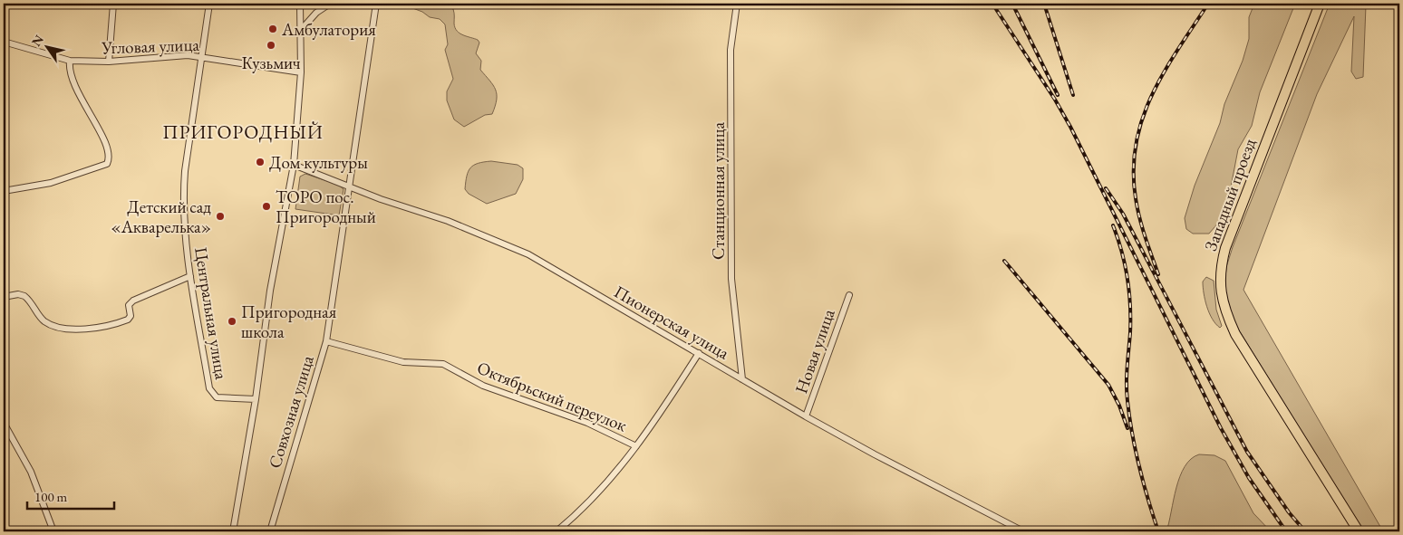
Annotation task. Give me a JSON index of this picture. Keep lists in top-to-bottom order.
{
  "streets": {
    "main road": ["Западный проезд"],
    "street": [
      "Угловая улица",
      "Станционная улица",
      "Центральная улица",
      "Пионерская улица",
      "Новая улица",
      "Октябрьский переулок",
      "Совхозная улица"
    ]
  },
  "crossings": [
    ["Угловая улица", "Центральная улица"],
    ["Станционная улица", "Пионерская улица"],
    ["Пионерская улица", "Новая улица"],
    ["Пионерская улица", "Совхозная улица"],
    ["Октябрьский переулок", "Совхозная улица"]
  ],
  "districts": ["ПРИГОРОДНЫЙ"],
  "places": [
    "Амбулатория",
    "Кузьмич",
    "Дом культуры",
    "ТОРО пос. Пригородный",
    "Детский сад «Акварелька»",
    "Пригородная школа"
  ],
  "scale_bar": "100 m",
  "north": "top left"
}
